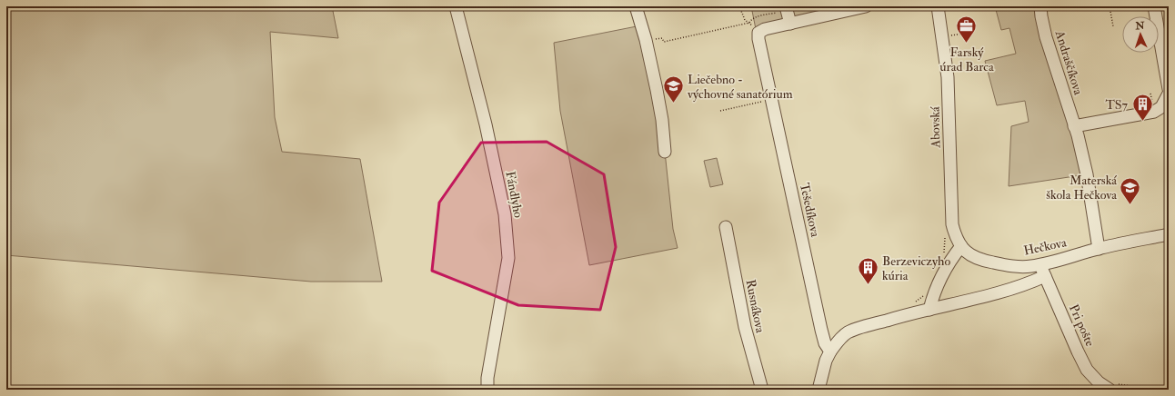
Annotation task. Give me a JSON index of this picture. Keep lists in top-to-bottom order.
{
  "streets": {
    "street": [
      "Andraščíkova",
      "Abovská",
      "Fándlyho",
      "Tešedíkova",
      "Hečkova",
      "Rusnákova",
      "Pri pošte"
    ]
  },
  "crossings": [
    ["Andraščíkova", "Hečkova"],
    ["Abovská", "Hečkova"],
    ["Hečkova", "Pri pošte"]
  ],
  "places": {
    "office": ["Farský úrad Barca"],
    "school or university": ["Liečebno - výchovné sanatórium", "Materská škola Hečkova"],
    "building": ["TS7", "Berzeviczyho kúria"]
  },
  "north": "top"
}
